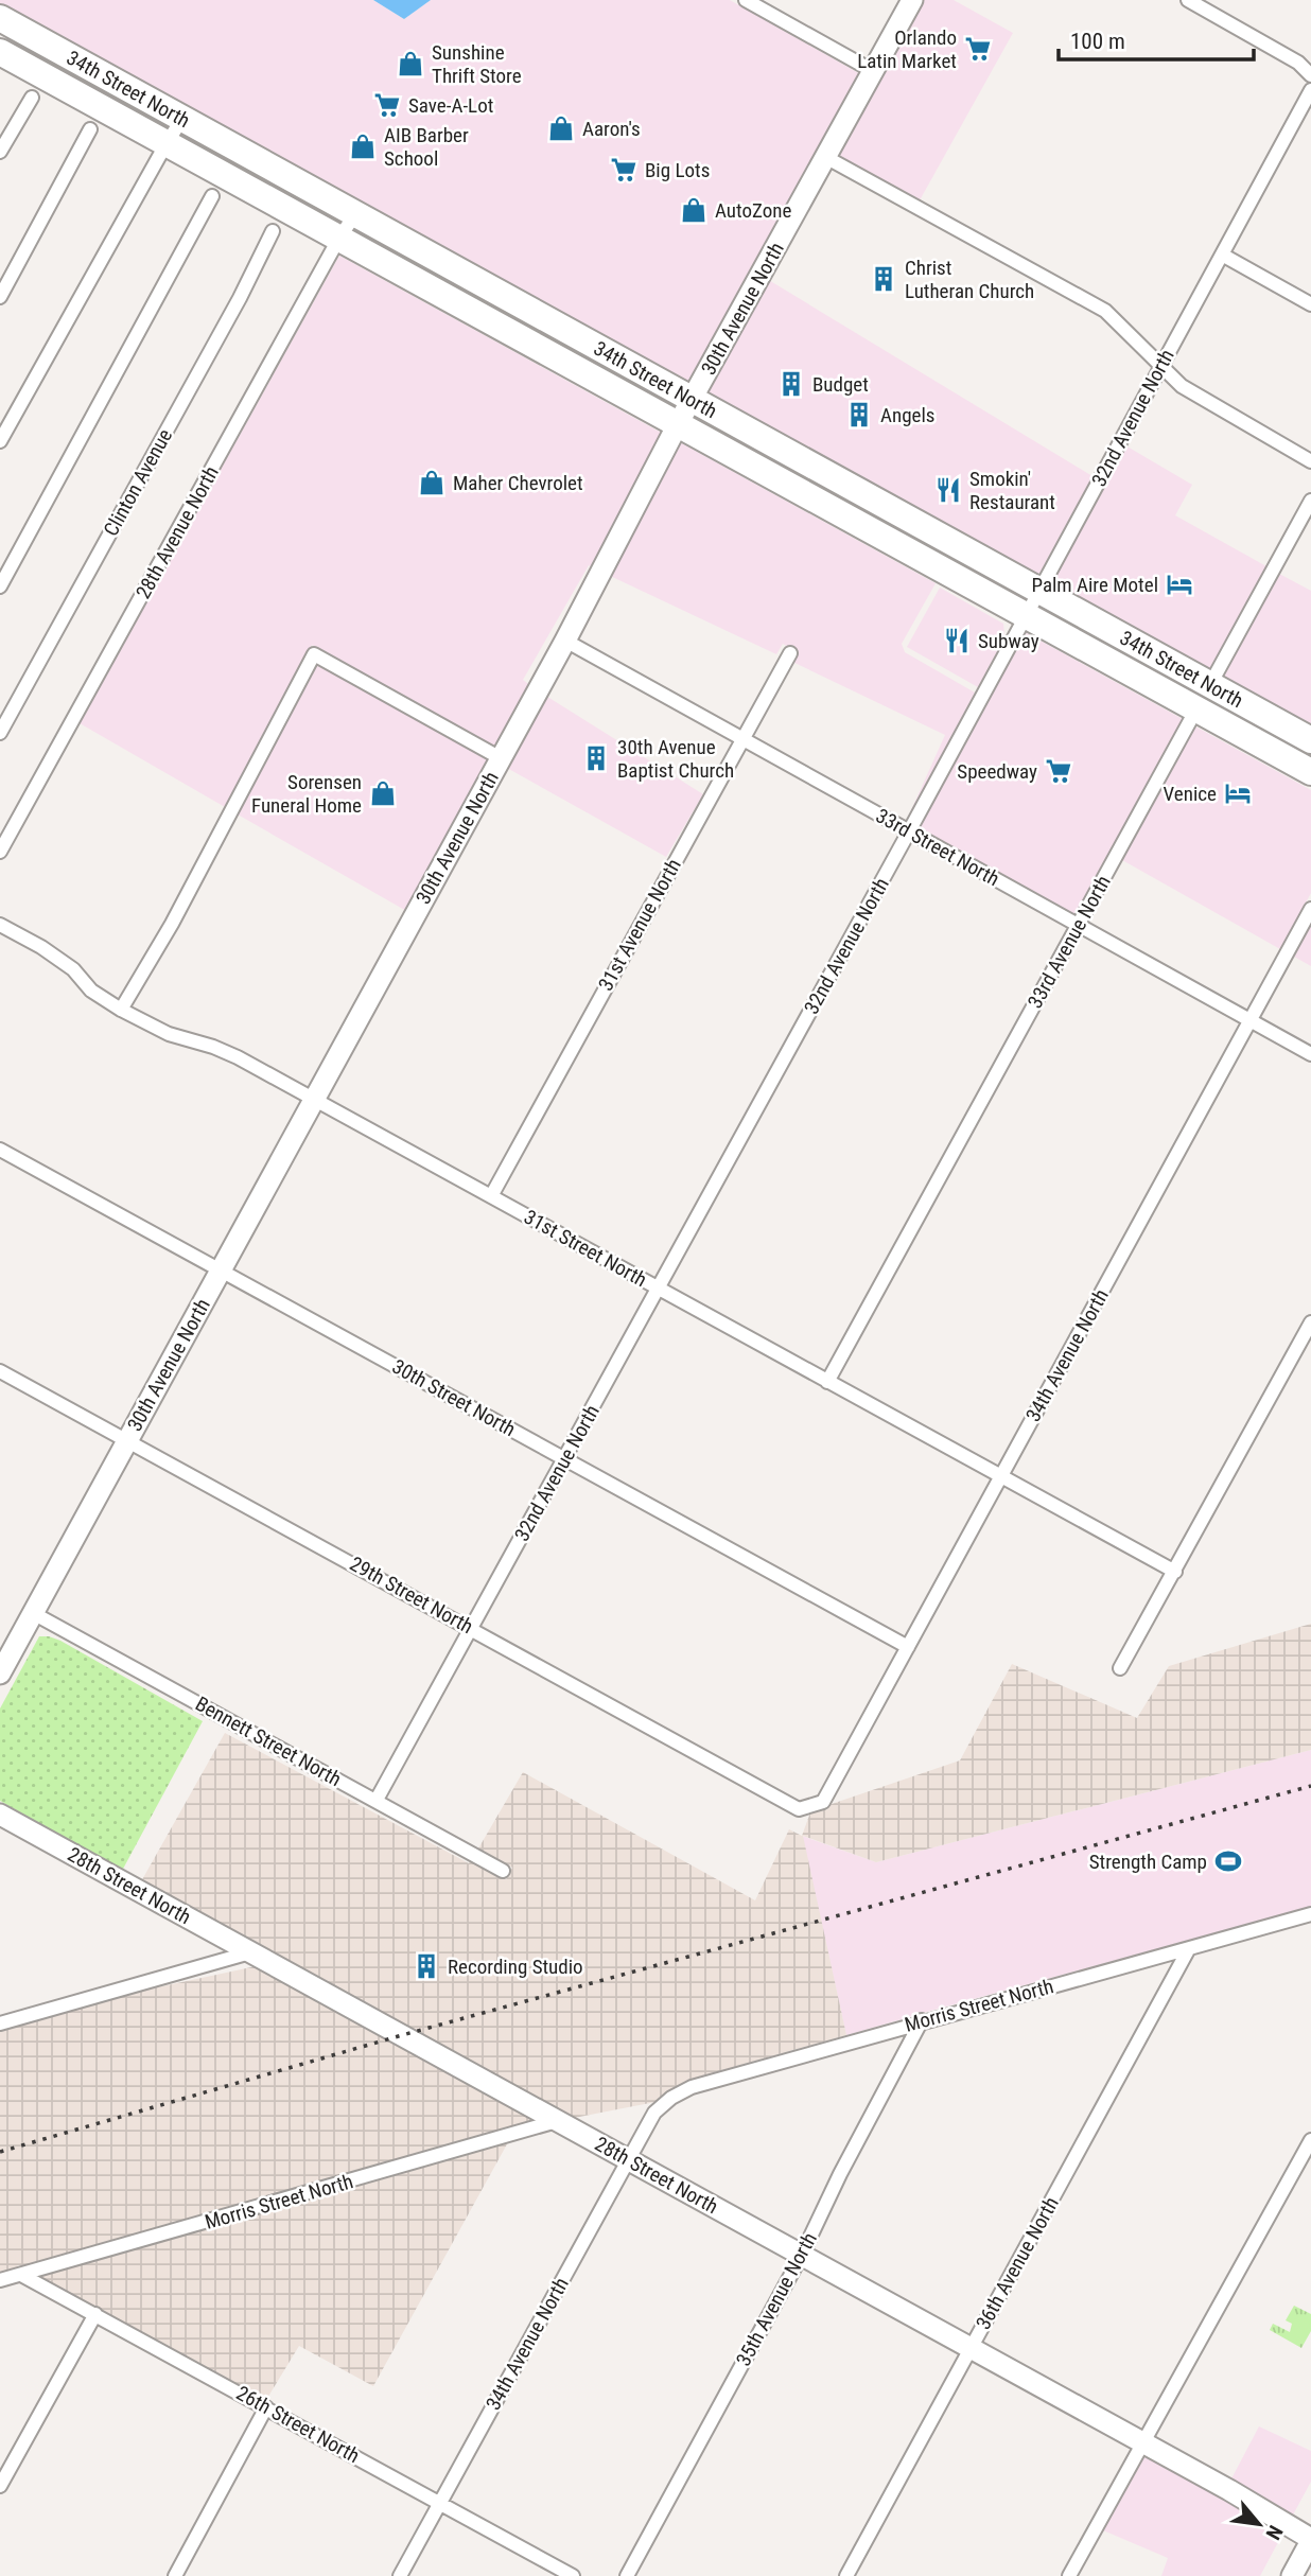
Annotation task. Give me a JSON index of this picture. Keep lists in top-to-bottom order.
{
  "streets": {
    "highway": ["34th Street North"],
    "street": [
      "30th Avenue North",
      "32nd Avenue North",
      "Clinton Avenue",
      "28th Avenue North",
      "33rd Street North",
      "31st Avenue North",
      "33rd Avenue North",
      "31st Street North",
      "34th Avenue North",
      "30th Street North",
      "29th Street North",
      "Bennett Street North",
      "28th Street North",
      "Morris Street North",
      "36th Avenue North",
      "35th Avenue North",
      "26th Street North"
    ]
  },
  "crossings": [
    ["34th Street North", "30th Avenue North"],
    ["34th Street North", "32nd Avenue North"],
    ["34th Street North", "28th Avenue North"],
    ["34th Street North", "33rd Avenue North"],
    ["30th Avenue North", "33rd Street North"],
    ["30th Avenue North", "31st Street North"],
    ["30th Avenue North", "30th Street North"],
    ["30th Avenue North", "29th Street North"],
    ["30th Avenue North", "Bennett Street North"],
    ["32nd Avenue North", "33rd Street North"],
    ["32nd Avenue North", "31st Street North"],
    ["32nd Avenue North", "30th Street North"],
    ["32nd Avenue North", "29th Street North"],
    ["32nd Avenue North", "Bennett Street North"],
    ["33rd Street North", "31st Avenue North"],
    ["33rd Street North", "33rd Avenue North"],
    ["33rd Street North", "34th Avenue North"],
    ["31st Avenue North", "31st Street North"],
    ["33rd Avenue North", "31st Street North"],
    ["31st Street North", "34th Avenue North"],
    ["34th Avenue North", "30th Street North"],
    ["34th Avenue North", "29th Street North"],
    ["34th Avenue North", "28th Street North"],
    ["34th Avenue North", "Morris Street North"],
    ["34th Avenue North", "26th Street North"],
    ["28th Street North", "Morris Street North"],
    ["28th Street North", "36th Avenue North"],
    ["28th Street North", "35th Avenue North"],
    ["Morris Street North", "36th Avenue North"],
    ["Morris Street North", "35th Avenue North"],
    ["Morris Street North", "26th Street North"]
  ],
  "places": {
    "supermarket": [
      "Orlando Latin Market",
      "Save-A-Lot",
      "Big Lots",
      "Speedway"
    ],
    "shop": [
      "Sunshine Thrift Store",
      "Aaron's",
      "AIB Barber School",
      "AutoZone",
      "Maher Chevrolet",
      "Sorensen Funeral Home"
    ],
    "building": [
      "Christ Lutheran Church",
      "Budget",
      "Angels",
      "30th Avenue Baptist Church",
      "Recording Studio"
    ],
    "restaurant": ["Smokin' Restaurant", "Subway"],
    "hotel": ["Palm Aire Motel", "Venice"],
    "sports": ["Strength Camp"]
  },
  "scale_bar": "100 m",
  "north": "bottom right"
}
